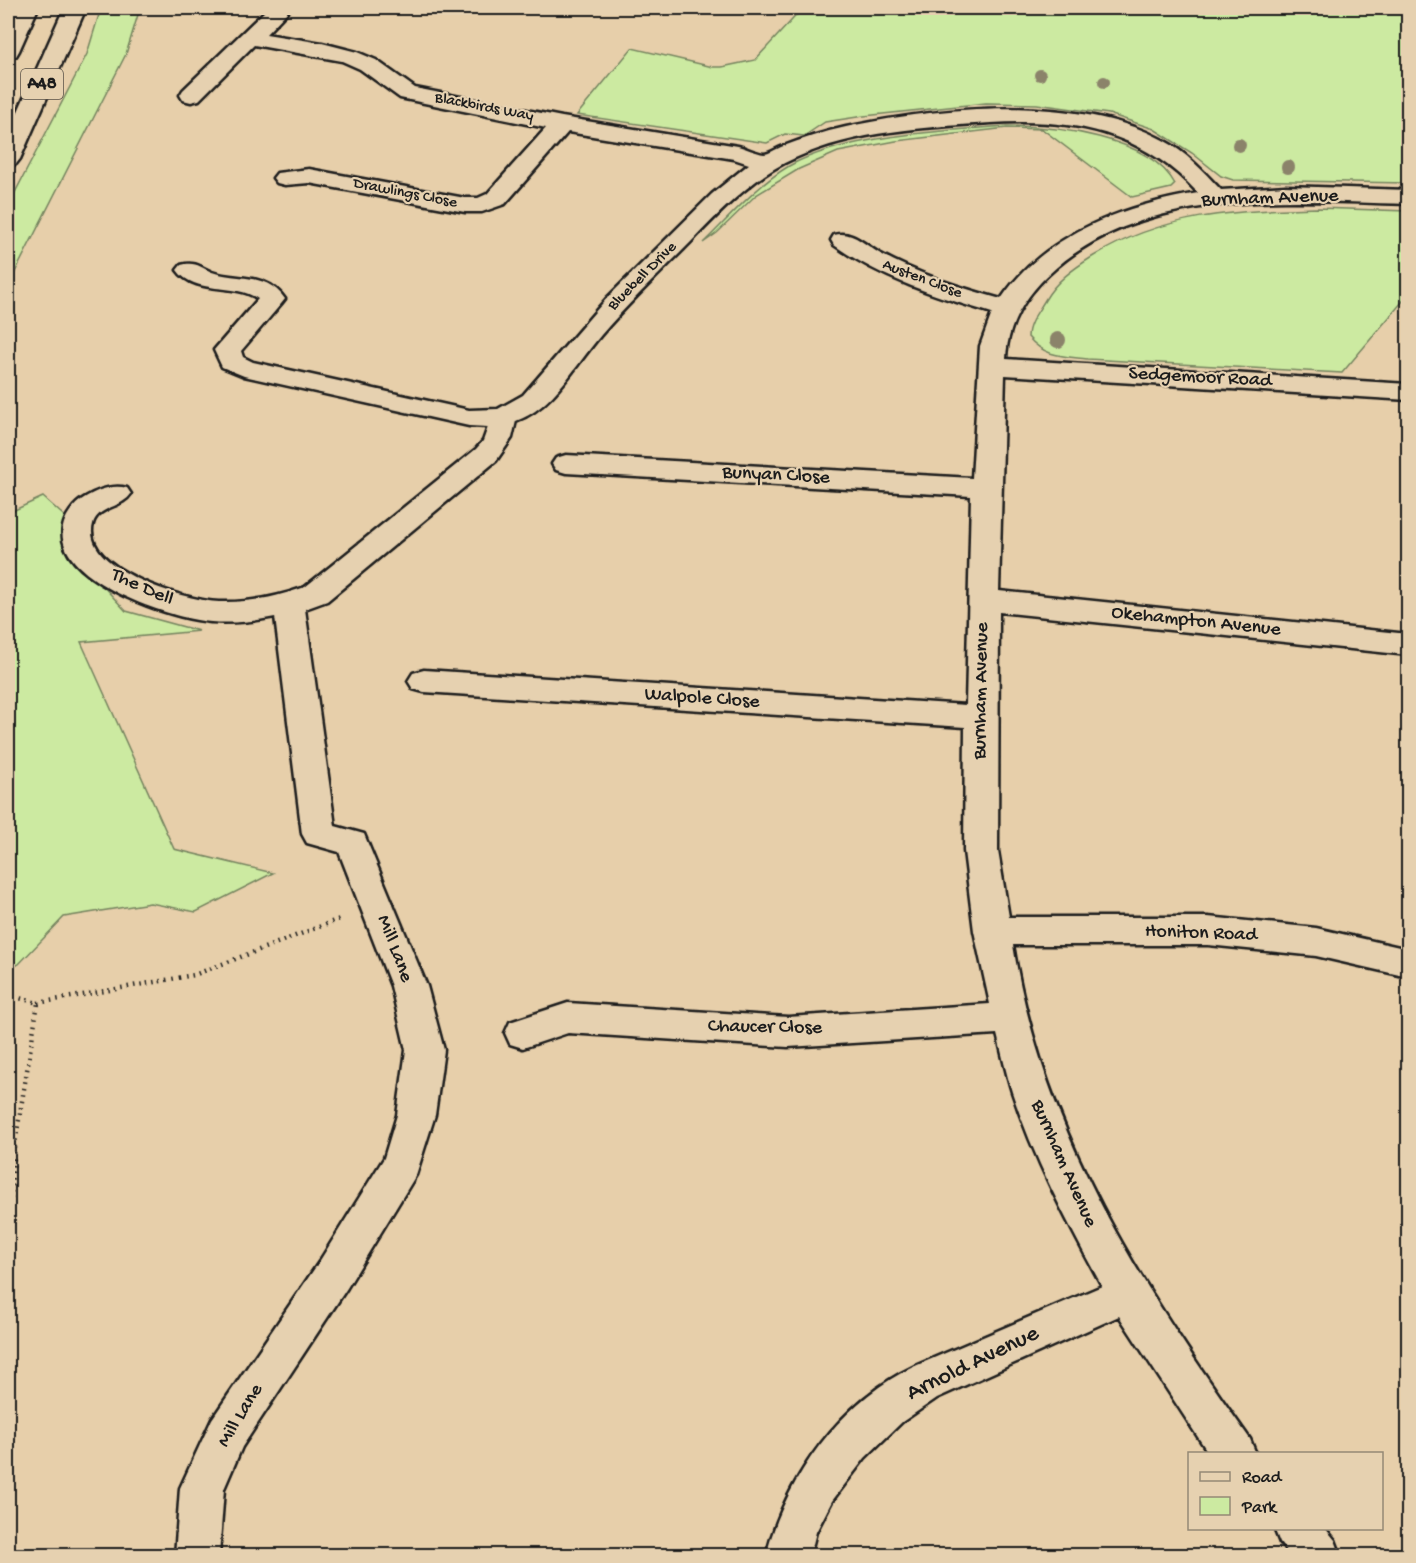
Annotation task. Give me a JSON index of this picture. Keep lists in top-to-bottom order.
{
  "streets": {
    "main road": [
      "A48",
      "Blackbirds Way",
      "Drawlings Close",
      "Burnham Avenue",
      "Bluebell Drive",
      "Austen Close",
      "Sedgemoor Road",
      "Bunyan Close",
      "The Dell",
      "Okehampton Avenue",
      "Walpole Close",
      "Honiton Road",
      "Mill Lane",
      "Chaucer Close",
      "Arnold Avenue"
    ]
  },
  "crossings": [
    ["Blackbirds Way", "Drawlings Close"],
    ["Blackbirds Way", "Bluebell Drive"],
    ["Burnham Avenue", "Bluebell Drive"],
    ["Burnham Avenue", "Austen Close"],
    ["Burnham Avenue", "Sedgemoor Road"],
    ["Burnham Avenue", "Bunyan Close"],
    ["Burnham Avenue", "Okehampton Avenue"],
    ["Burnham Avenue", "Walpole Close"],
    ["Burnham Avenue", "Honiton Road"],
    ["Burnham Avenue", "Chaucer Close"],
    ["Burnham Avenue", "Arnold Avenue"],
    ["The Dell", "Mill Lane"]
  ],
  "legend": ["Road", "Park"]
}
